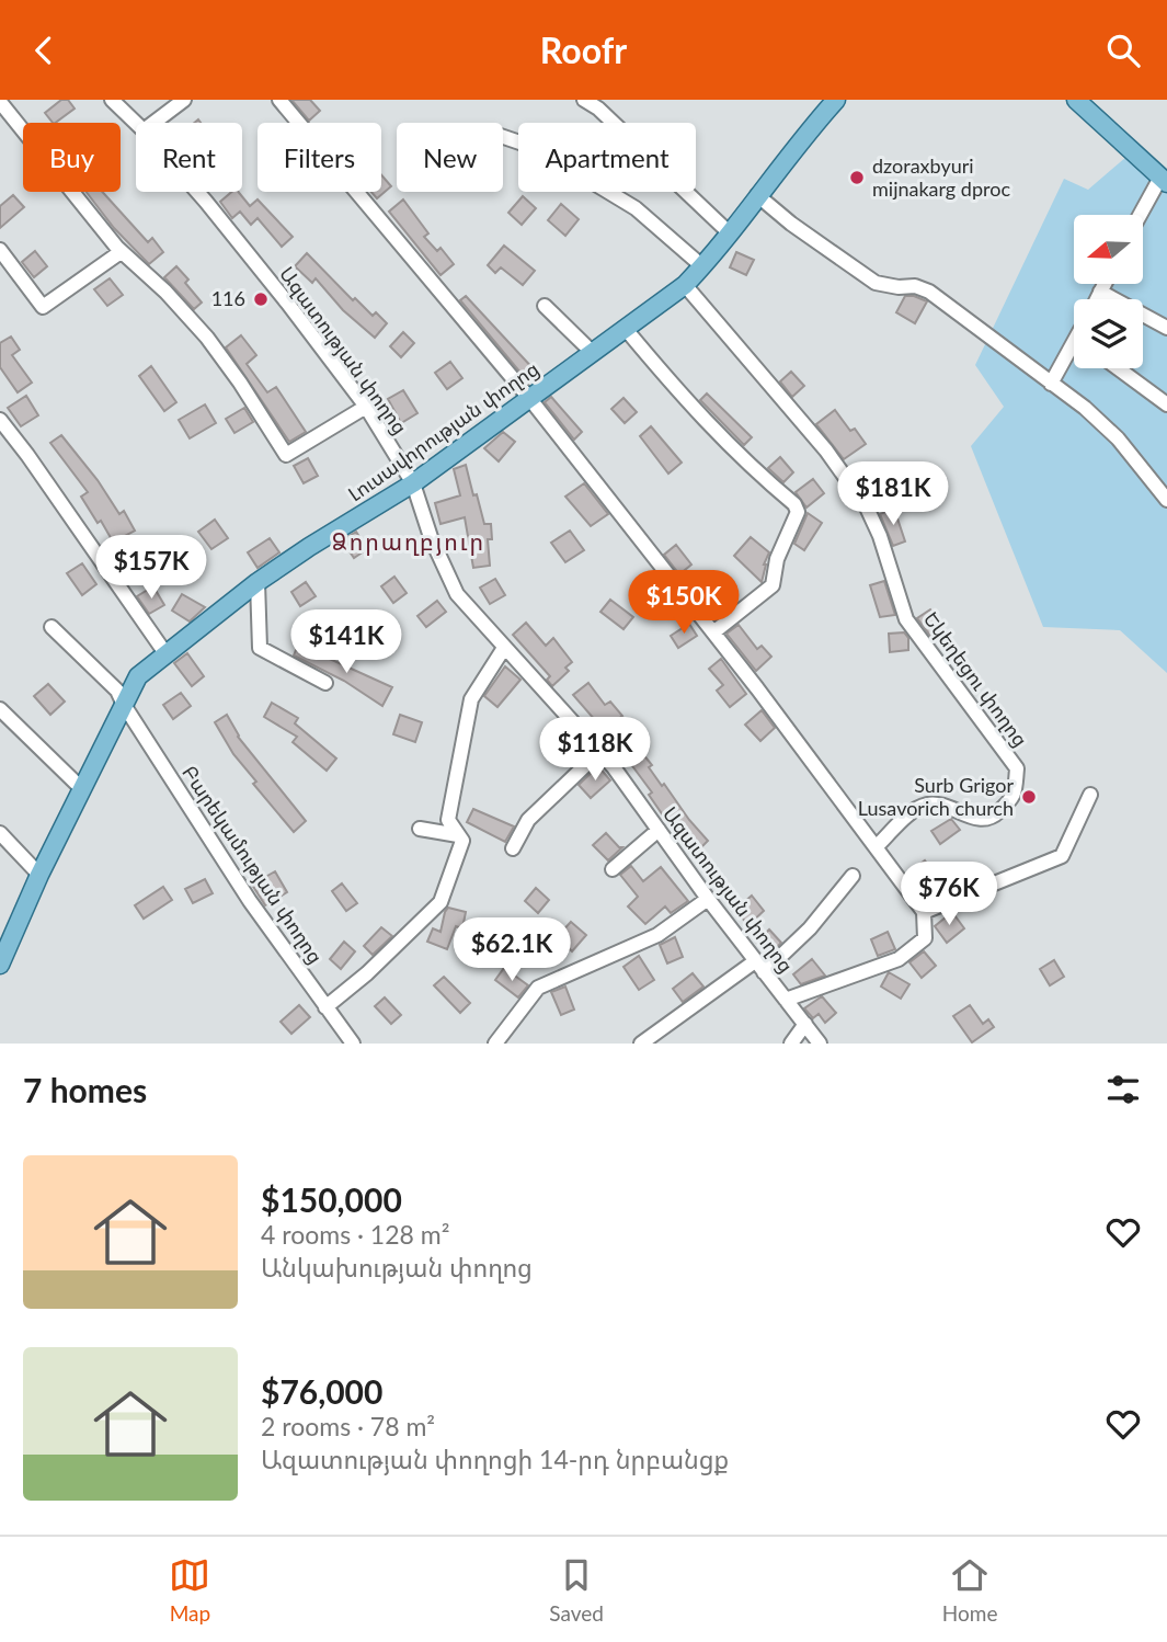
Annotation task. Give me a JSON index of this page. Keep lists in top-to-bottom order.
{
  "streets": {
    "main road": ["Լուսավորության փողոց"],
    "street": ["Ազատության փողոց", "Եկեղեցու փողոց", "Բարեկամության փողոց"]
  },
  "crossings": [
    ["Ազատության փողոց", "Լուսավորության փողոց"],
    ["Լուսավորության փողոց", "Եկեղեցու փողոց"],
    ["Լուսավորության փողոց", "Բարեկամության փողոց"]
  ],
  "districts": ["Ձորաղբյուր"],
  "places": ["dzoraxbyuri mijnakarg dproc", "116", "Surb Grigor Lusavorich church"],
  "north": "left",
  "page": {
    "header": "Roofr",
    "chip": [
      "Buy",
      "Rent",
      "Filters",
      "New",
      "Apartment"
    ],
    "price": [
      "$181K",
      "$157K",
      "$150K",
      "$141K",
      "$118K",
      "$76K",
      "$62.1K"
    ],
    "heading": "7 homes",
    "list": [
      {
        "name": "$150,000",
        "note": "4 rooms · 128 m² · Անկախության փողոց"
      },
      {
        "name": "$76,000",
        "note": "2 rooms · 78 m² · Ազատության փողոցի 14-րդ նրբանցք"
      }
    ],
    "tabs": ["Map", "Saved", "Home"]
  }
}
